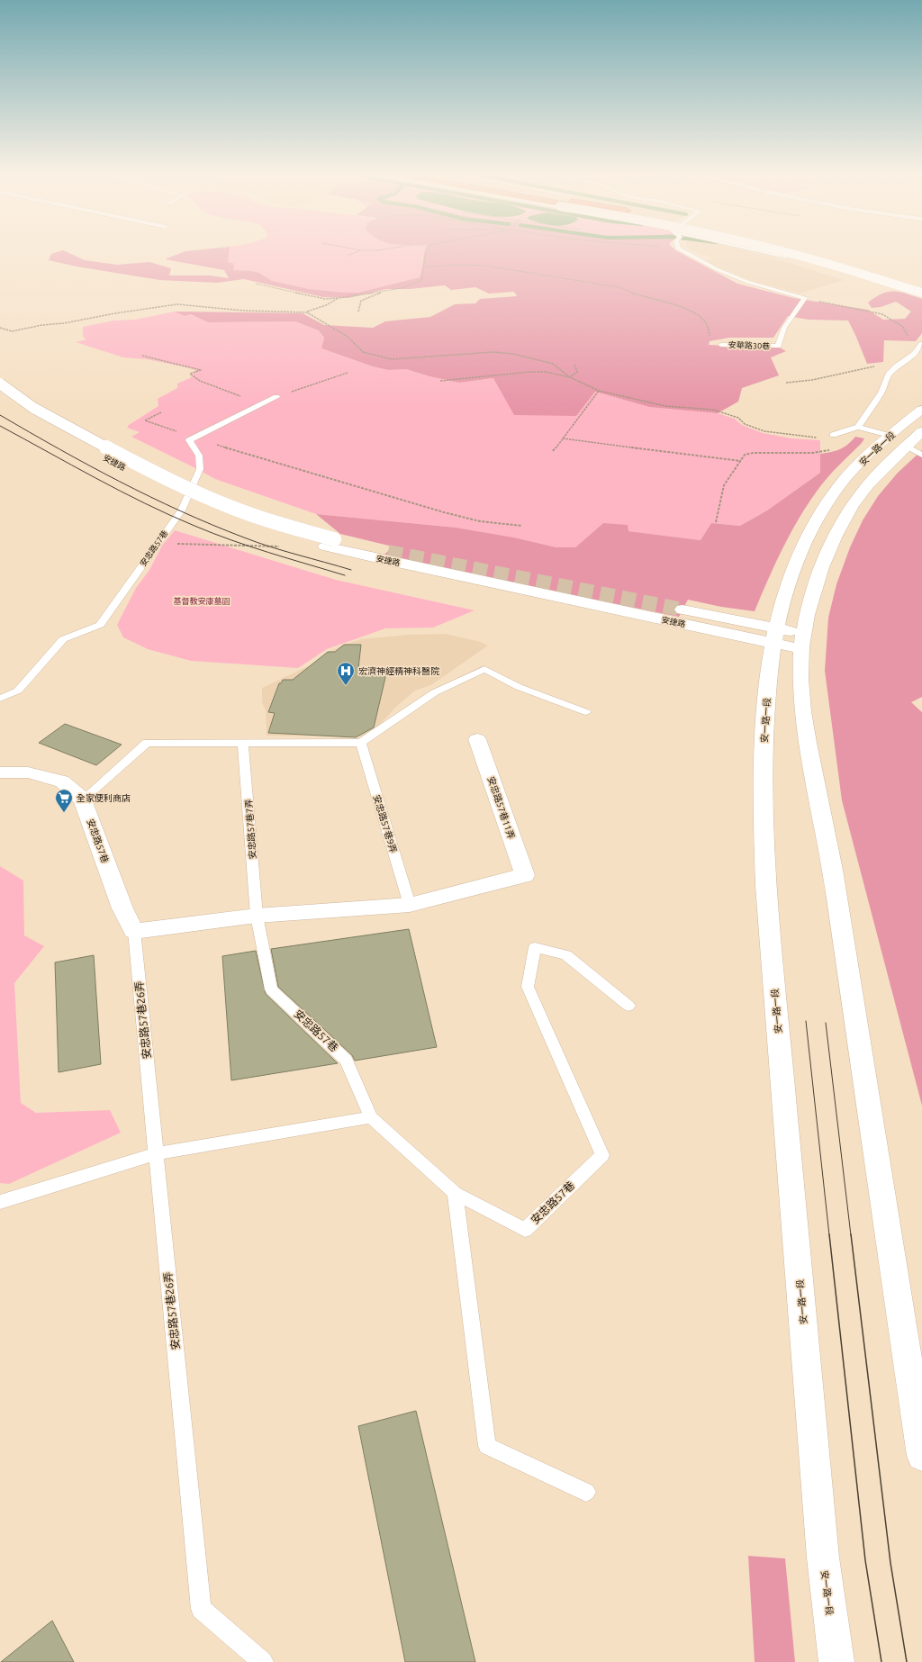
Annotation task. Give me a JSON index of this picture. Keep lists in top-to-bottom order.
{
  "streets": {
    "street": [
      "安一路一段",
      "安捷路",
      "安忠路57巷",
      "安忠路57巷11弄"
    ],
    "lane": [
      "安華路30巷",
      "安忠路57巷9弄",
      "安忠路57巷7弄",
      "安忠路57巷26弄"
    ]
  },
  "crossings": [
    ["安一路一段", "安捷路"],
    ["安忠路57巷", "安忠路57巷7弄"],
    ["安忠路57巷", "安忠路57巷26弄"],
    ["安忠路57巷11弄", "安忠路57巷9弄"]
  ],
  "parks": ["基督教安康墓園"],
  "places": {
    "hospital": ["宏濟神經精神科醫院"],
    "supermarket": ["全家便利商店"]
  }
}
